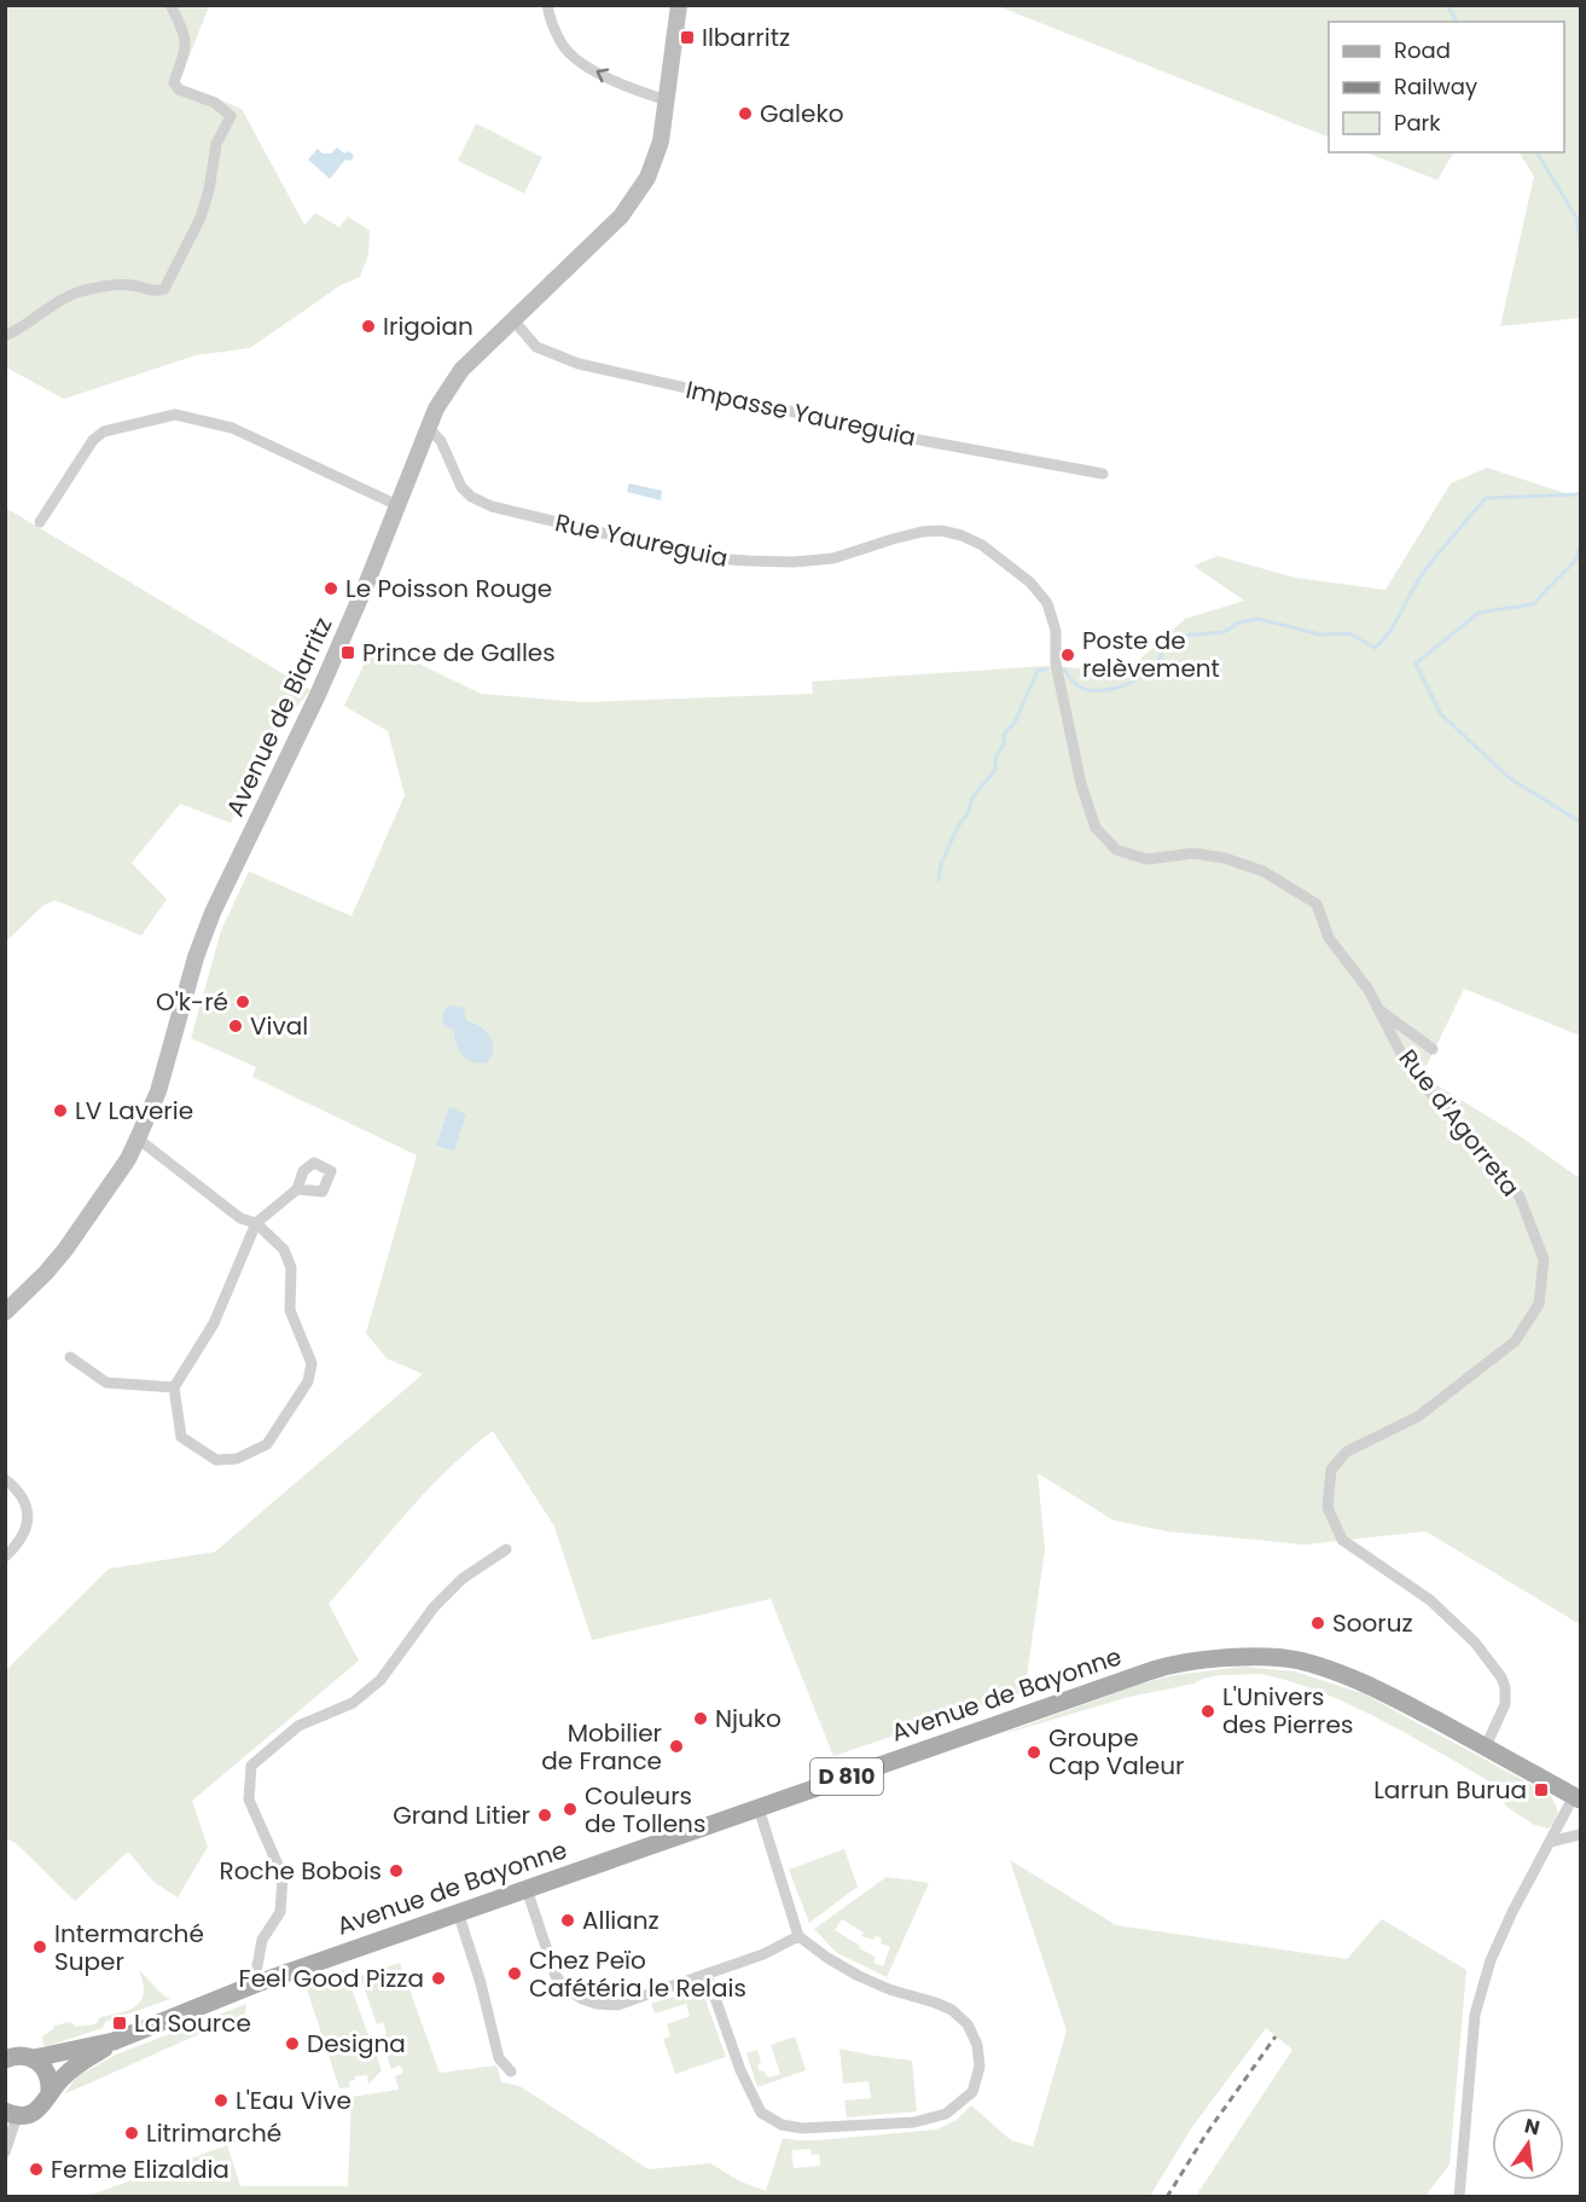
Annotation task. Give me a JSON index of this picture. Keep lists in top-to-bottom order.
{
  "streets": {
    "main road": ["Avenue de Biarritz", "Avenue de Bayonne", "D 810"],
    "street": ["Impasse Yaureguia", "Rue Yaureguia", "Rue d'Agorreta"]
  },
  "crossings": [
    ["Impasse Yaureguia", "Avenue de Biarritz"],
    ["Rue Yaureguia", "Avenue de Biarritz"],
    ["Rue Yaureguia", "Rue d'Agorreta"],
    ["Rue d'Agorreta", "Avenue de Bayonne"],
    ["Avenue de Bayonne", "D 810"]
  ],
  "places": {
    "transit": [
      "Ilbarritz",
      "Prince de Galles",
      "Larrun Burua",
      "La Source"
    ],
    "other": [
      "Galeko",
      "Irigoian",
      "Le Poisson Rouge",
      "Poste de relèvement",
      "O'k-ré",
      "Vival",
      "LV Laverie",
      "Sooruz",
      "L'Univers des Pierres",
      "Njuko",
      "Mobilier de France",
      "Groupe Cap Valeur",
      "Couleurs de Tollens",
      "Grand Litier",
      "Roche Bobois",
      "Allianz",
      "Intermarché Super",
      "Chez Peïo Cafétéria le Relais",
      "Feel Good Pizza",
      "Designa",
      "L'Eau Vive",
      "Litrimarché",
      "Ferme Elizaldia"
    ]
  },
  "legend": ["Road", "Railway", "Park"],
  "north": "top"
}
